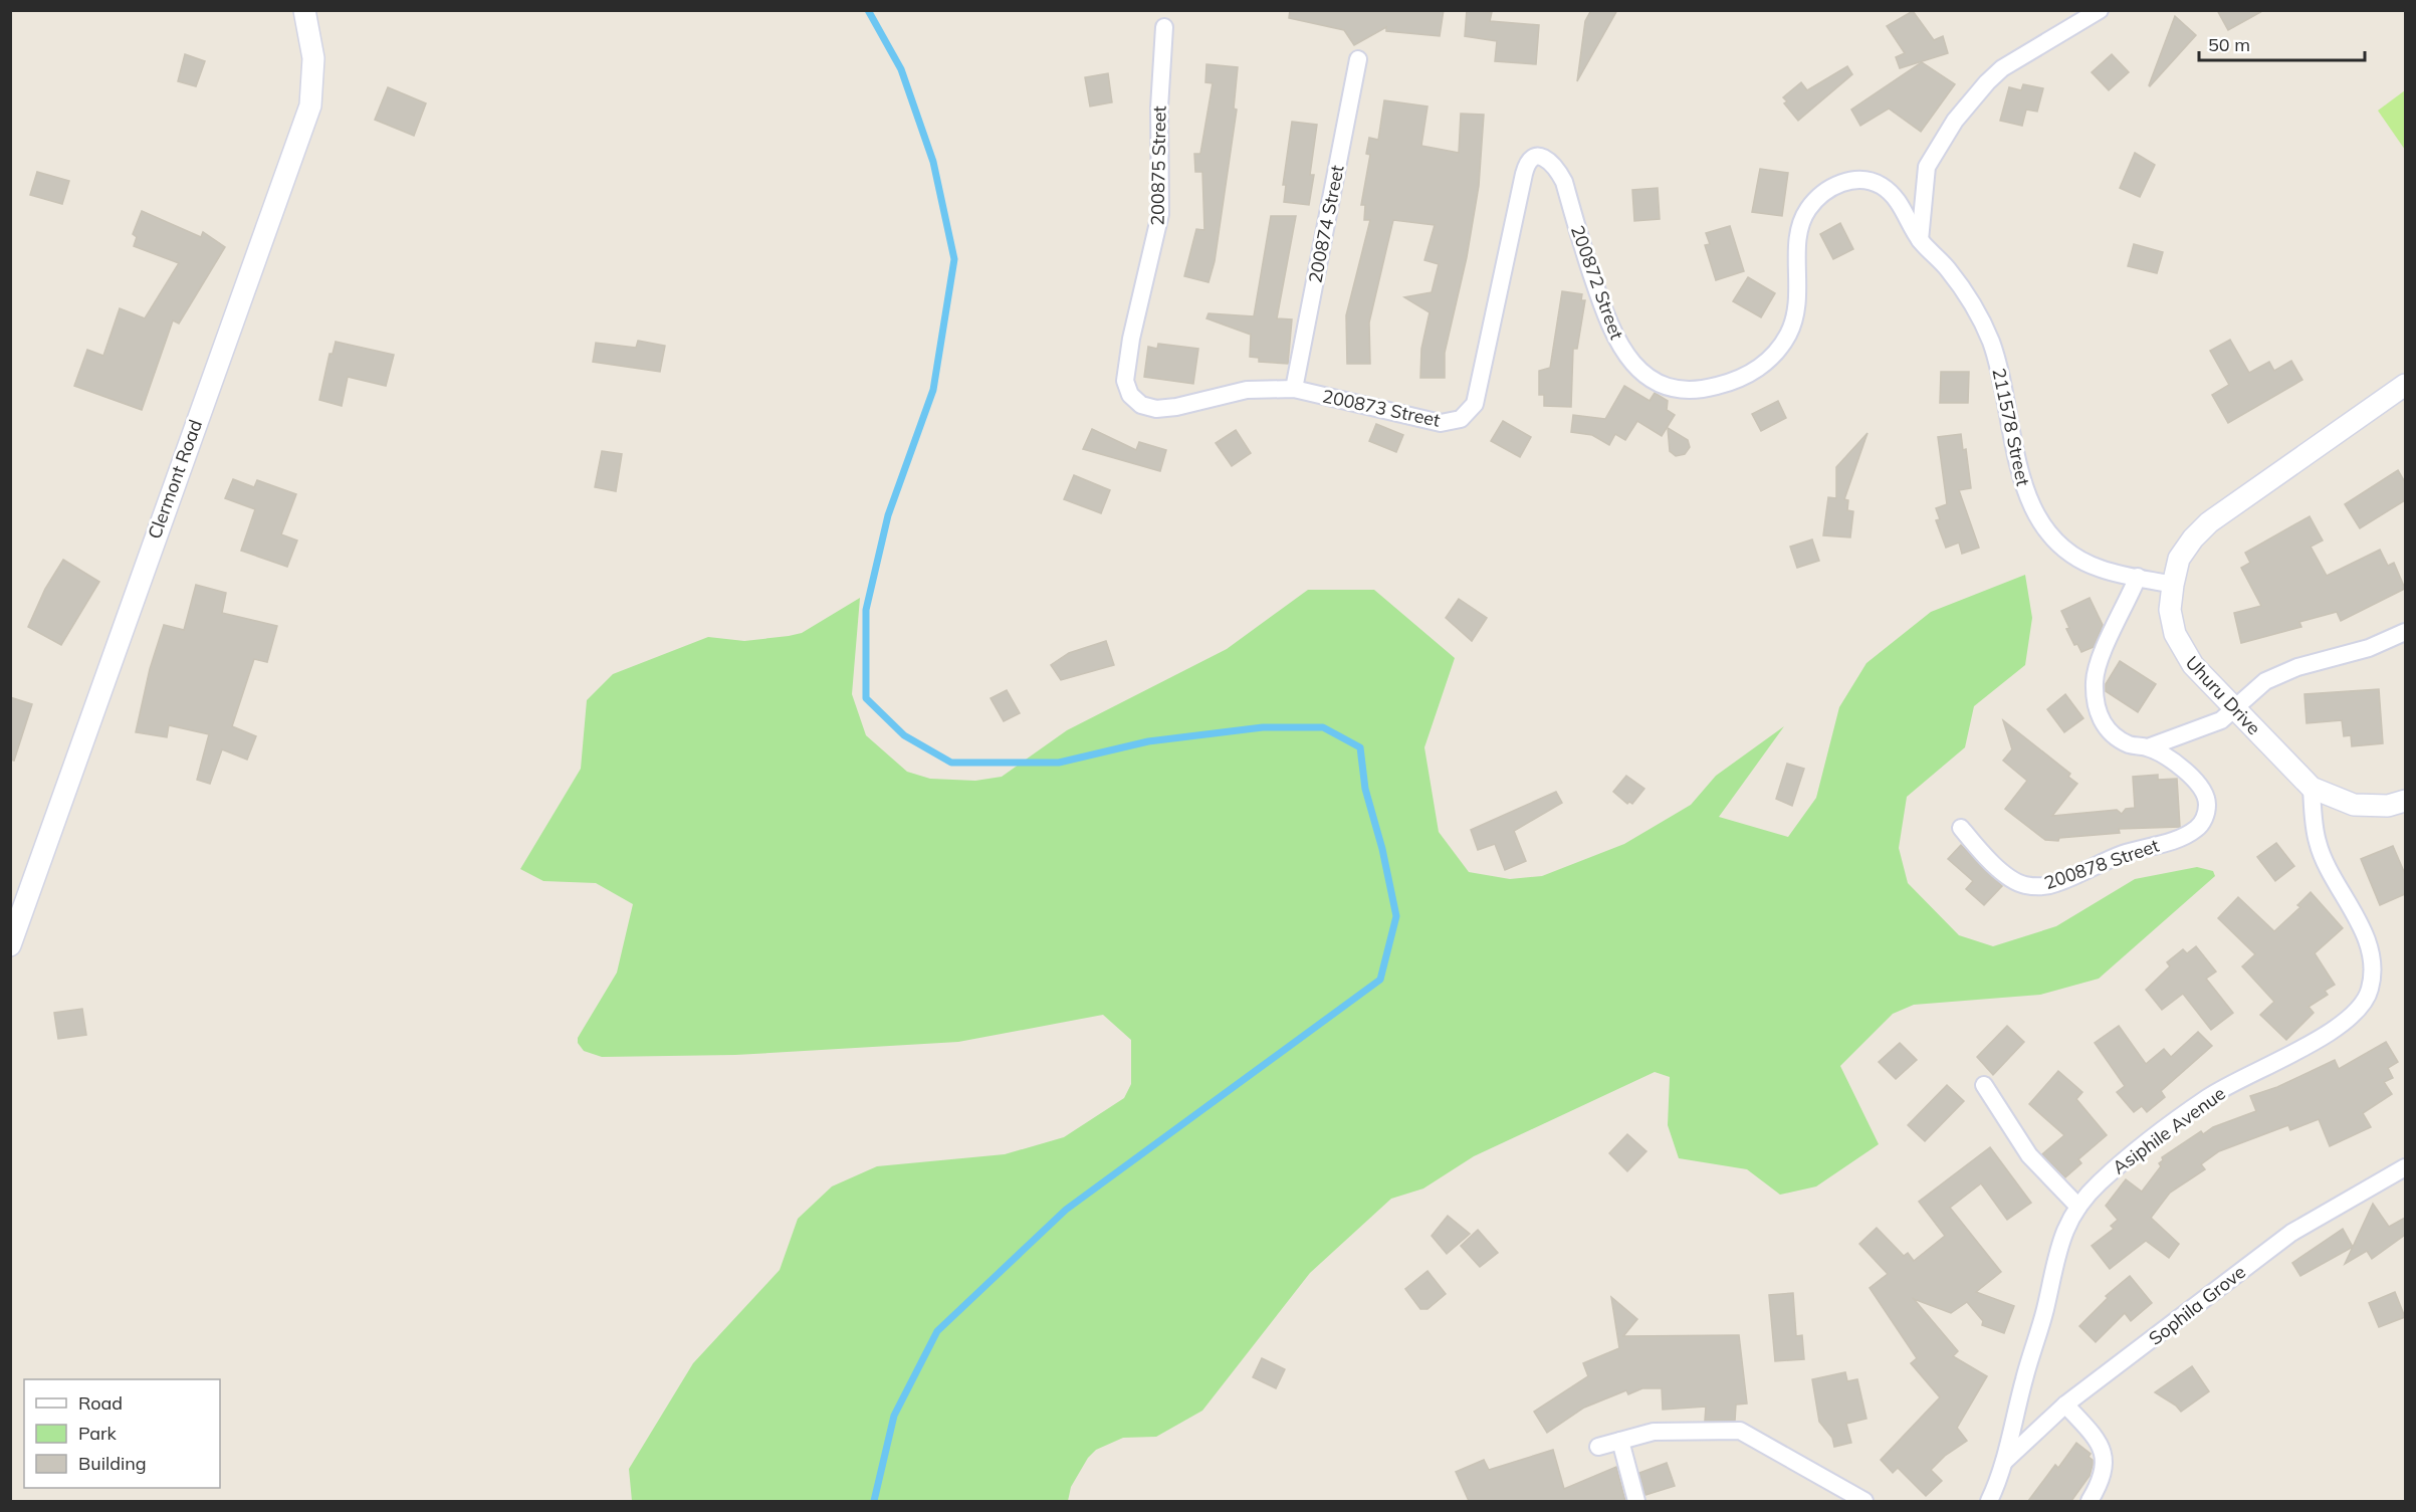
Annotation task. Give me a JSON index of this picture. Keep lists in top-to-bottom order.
{
  "streets": {
    "street": [
      "200875 Street",
      "200874 Street",
      "200872 Street",
      "200873 Street",
      "211578 Street",
      "Clermont Road",
      "Uhuru Drive",
      "200878 Street",
      "Asiphile Avenue",
      "Sophila Grove"
    ]
  },
  "crossings": [
    ["200875 Street", "200873 Street"],
    ["200874 Street", "200873 Street"],
    ["200872 Street", "200873 Street"],
    ["200872 Street", "211578 Street"],
    ["211578 Street", "Uhuru Drive"],
    ["Uhuru Drive", "Asiphile Avenue"],
    ["Asiphile Avenue", "Sophila Grove"]
  ],
  "legend": ["Road", "Park", "Building"],
  "scale_bar": "50 m"
}
